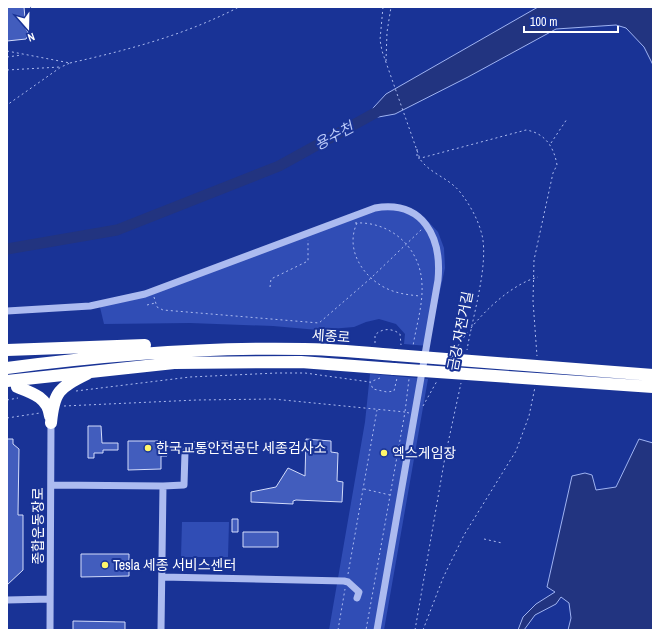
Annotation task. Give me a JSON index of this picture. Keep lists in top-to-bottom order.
{
  "streets": {
    "highway": ["세종로"],
    "street": ["종합운동장로"],
    "path": ["금강 자전거길"]
  },
  "water": ["용수천"],
  "places": ["한국교통안전공단 세종검사소", "엑스게임장", "Tesla 세종 서비스센터"],
  "scale_bar": "100 m",
  "north": "bottom"
}
